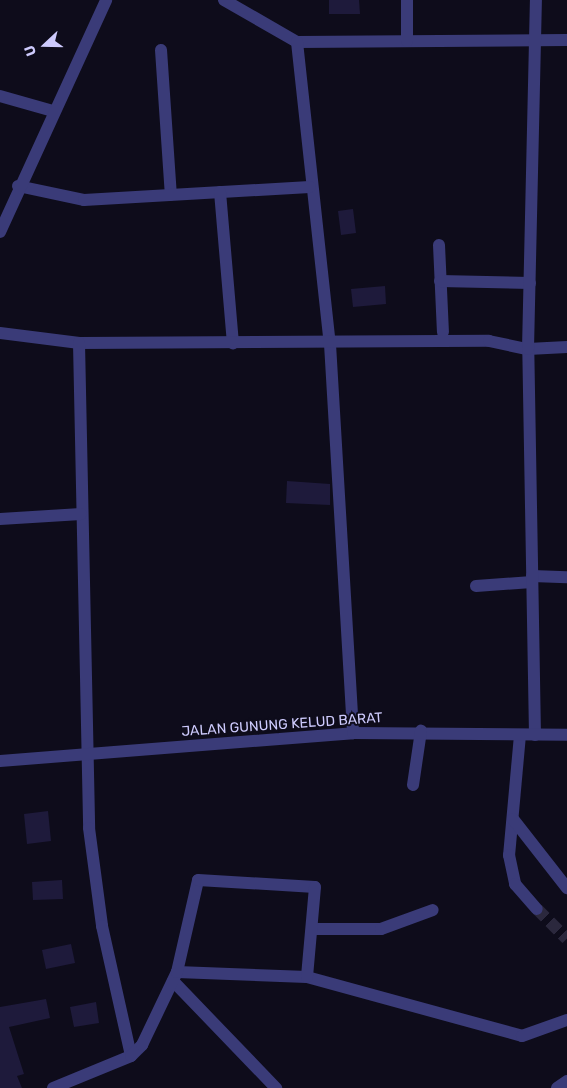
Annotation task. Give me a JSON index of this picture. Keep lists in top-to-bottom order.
{
  "streets": {
    "street": ["JALAN GUNUNG KELUD BARAT"]
  },
  "north": "left"
}
